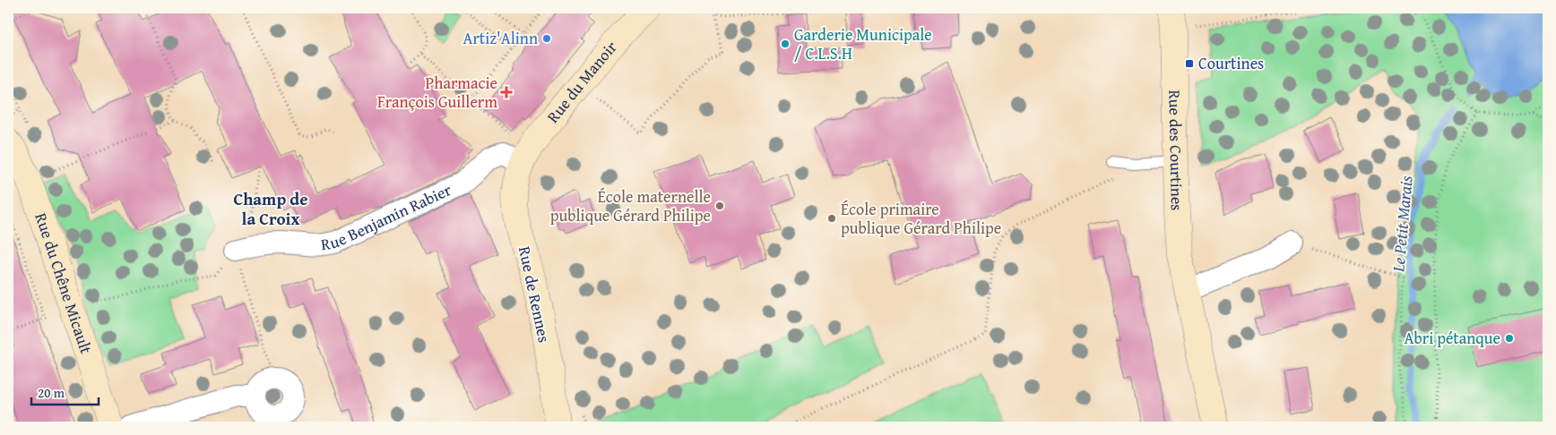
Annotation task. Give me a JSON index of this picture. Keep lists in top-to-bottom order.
{
  "streets": {
    "street": [
      "Rue du Manoir",
      "Rue des Courtines",
      "Rue Benjamin Rabier",
      "Rue du Chêne Micault",
      "Rue de Rennes"
    ]
  },
  "crossings": [
    ["Rue du Manoir", "Rue Benjamin Rabier"],
    ["Rue du Manoir", "Rue de Rennes"],
    ["Rue Benjamin Rabier", "Rue de Rennes"]
  ],
  "districts": ["Champ de la Croix"],
  "water": ["Le Petit Marais"],
  "places": {
    "other": [
      "Artiz'Alinn",
      "Garderie Municipale / C.L.S.H",
      "École maternelle publique Gérard Philipe",
      "École primaire publique Gérard Philipe",
      "Abri pétanque"
    ],
    "transit": ["Courtines"],
    "health": ["Pharmacie François Guillerm"]
  },
  "scale_bar": "20 m"
}
